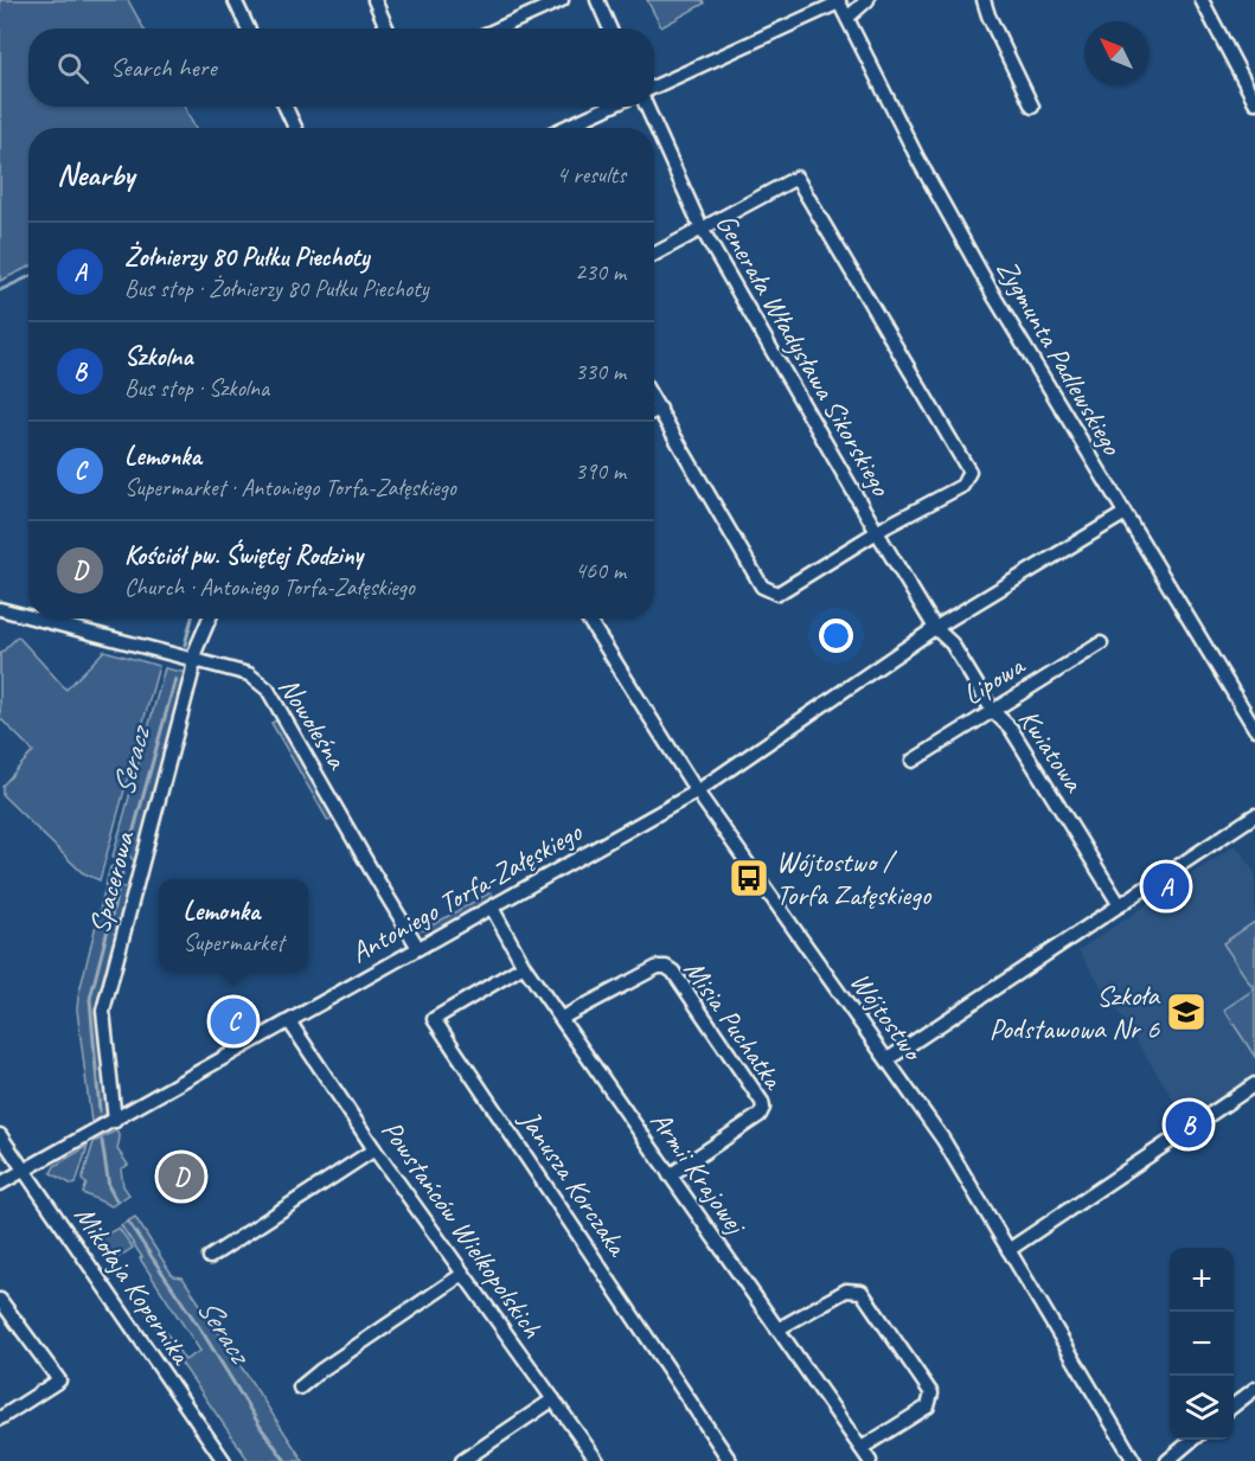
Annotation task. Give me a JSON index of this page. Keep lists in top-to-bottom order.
{
  "streets": {
    "street": [
      "Generała Władysława Sikorskiego",
      "Zygmunta Padlewskiego",
      "Lipowa",
      "Nowoleśna",
      "Kwiatowa",
      "Spacerowa",
      "Antoniego Torfa-Załęskiego",
      "Wójtostwo",
      "Misia Puchatka",
      "Armii Krajowej",
      "Janusza Korczaka",
      "Powstańców Wielkopolskich",
      "Mikołaja Kopernika"
    ]
  },
  "crossings": [
    ["Generała Władysława Sikorskiego", "Kwiatowa"],
    ["Generała Władysława Sikorskiego", "Antoniego Torfa-Załęskiego"],
    ["Zygmunta Padlewskiego", "Antoniego Torfa-Załęskiego"],
    ["Lipowa", "Kwiatowa"],
    ["Nowoleśna", "Spacerowa"],
    ["Nowoleśna", "Antoniego Torfa-Załęskiego"],
    ["Kwiatowa", "Antoniego Torfa-Załęskiego"],
    ["Spacerowa", "Antoniego Torfa-Załęskiego"],
    ["Antoniego Torfa-Załęskiego", "Wójtostwo"],
    ["Antoniego Torfa-Załęskiego", "Armii Krajowej"],
    ["Antoniego Torfa-Załęskiego", "Powstańców Wielkopolskich"],
    ["Antoniego Torfa-Załęskiego", "Mikołaja Kopernika"],
    ["Misia Puchatka", "Armii Krajowej"],
    ["Armii Krajowej", "Janusza Korczaka"]
  ],
  "water": ["Seracz"],
  "places": {
    "bus stop": ["Wójtostwo / Torfa Załęskiego"],
    "school or university": ["Szkoła Podstawowa Nr 6"]
  },
  "north": "top left",
  "page": {
    "search": "Search here",
    "heading": ["Nearby", "4 results"],
    "list": [
      {
        "mark": "A",
        "name": "Żołnierzy 80 Pułku Piechoty",
        "note": "Bus stop · Żołnierzy 80 Pułku Piechoty",
        "value": "230 m"
      },
      {
        "mark": "B",
        "name": "Szkolna",
        "note": "Bus stop · Szkolna",
        "value": "330 m"
      },
      {
        "mark": "C",
        "name": "Lemonka",
        "note": "Supermarket · Antoniego Torfa-Załęskiego",
        "value": "390 m"
      },
      {
        "mark": "D",
        "name": "Kościół pw. Świętej Rodziny",
        "note": "Church · Antoniego Torfa-Załęskiego",
        "value": "460 m"
      }
    ],
    "pins": [
      "A",
      "C",
      "B",
      "D"
    ],
    "popup": ["Lemonka", "Supermarket"],
    "map_buttons": ["+", "−"]
  }
}
